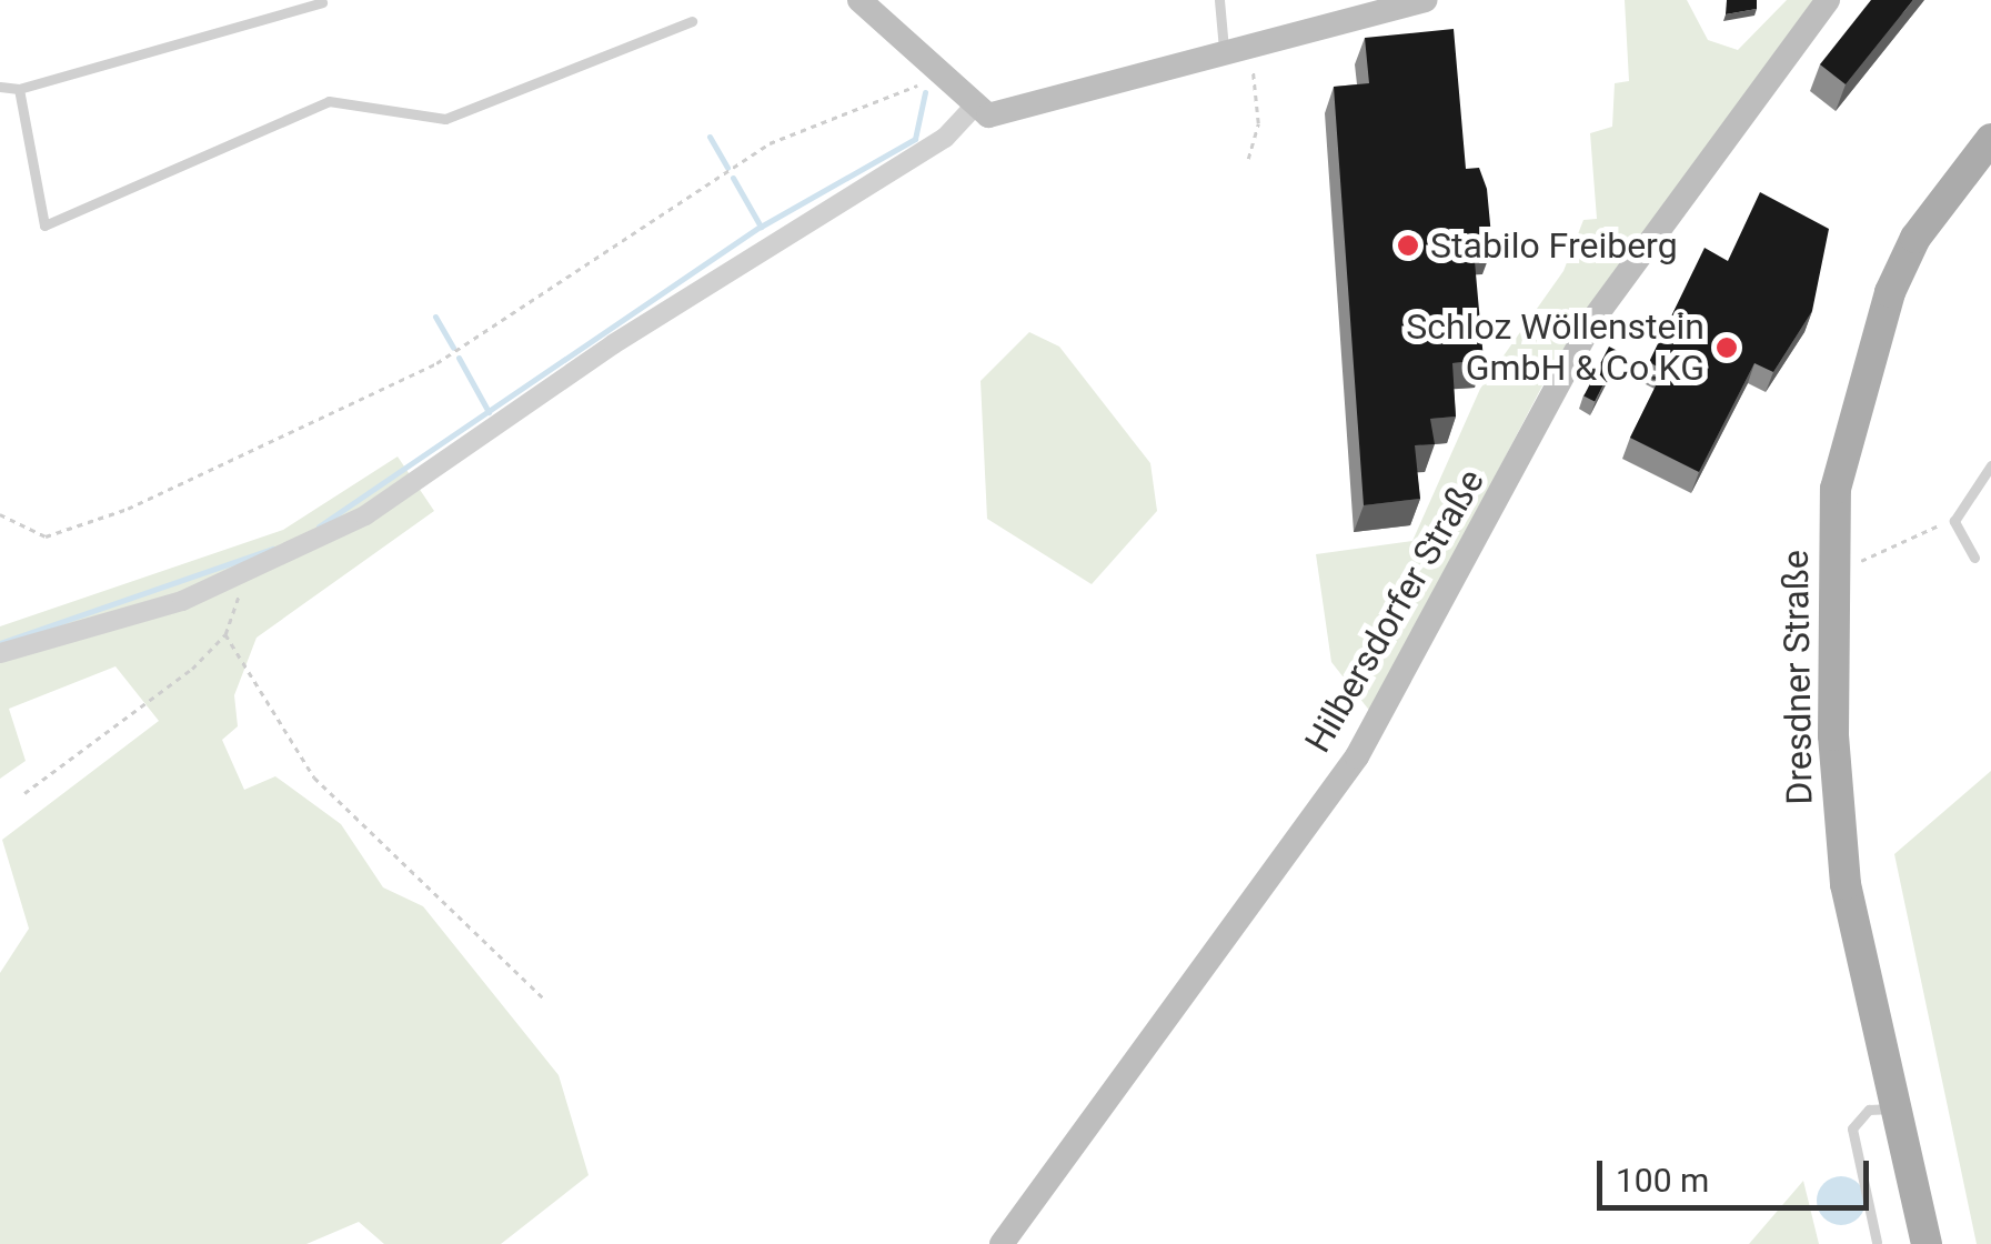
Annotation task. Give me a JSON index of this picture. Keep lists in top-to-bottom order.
{
  "streets": {
    "main road": ["Hilbersdorfer Straße", "Dresdner Straße"]
  },
  "places": ["Stabilo Freiberg", "Schloz Wöllenstein GmbH & Co.KG"],
  "scale_bar": "100 m"
}
